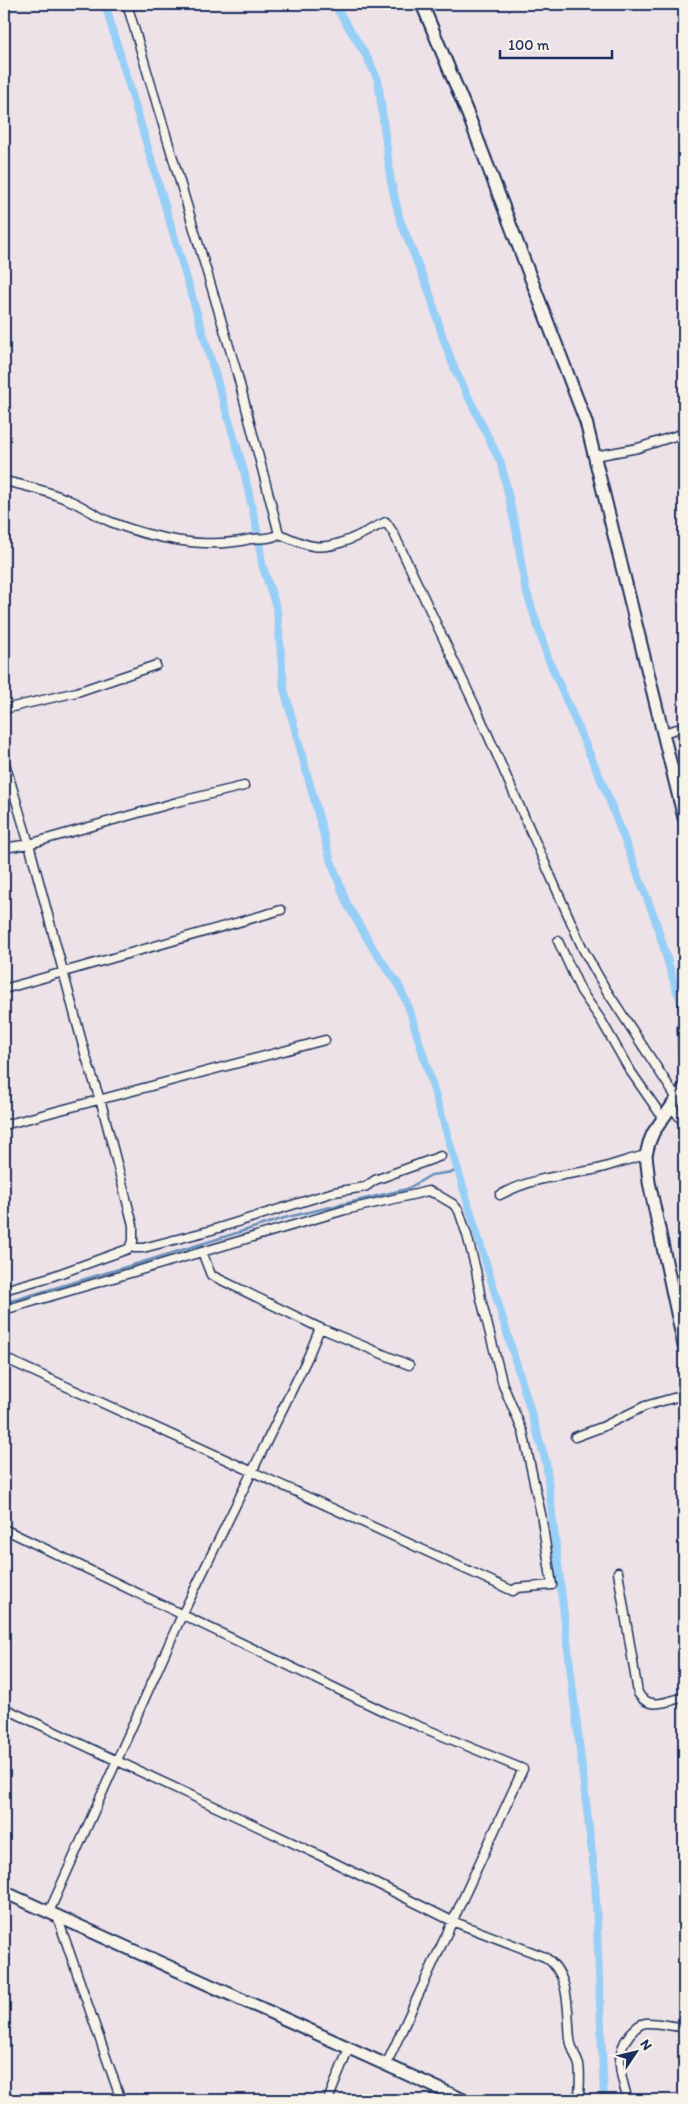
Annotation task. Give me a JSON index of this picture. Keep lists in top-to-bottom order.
{
  "scale_bar": "100 m",
  "north": "top right"
}
